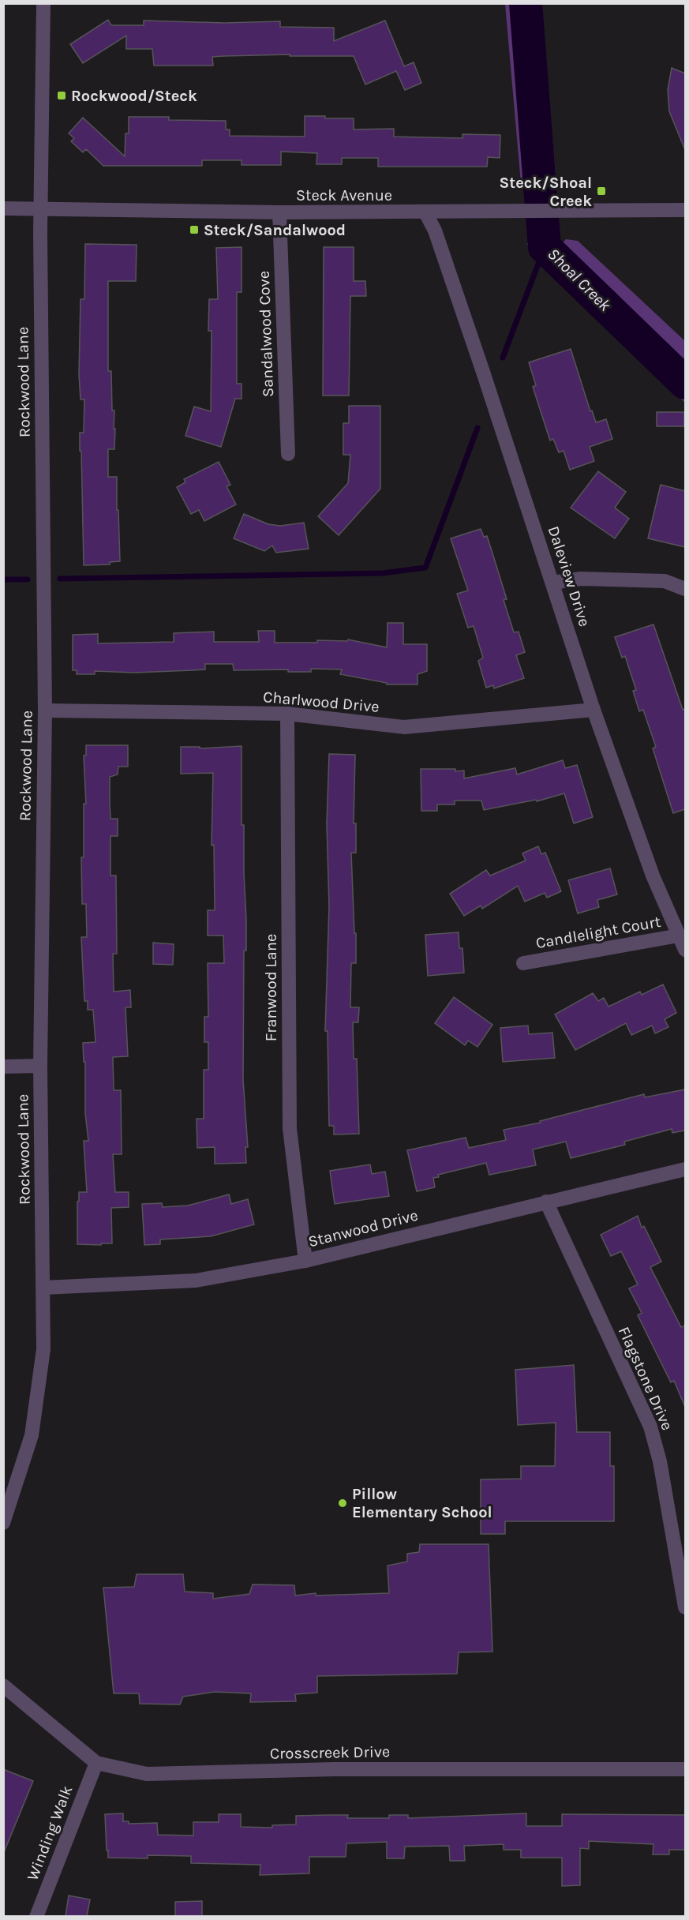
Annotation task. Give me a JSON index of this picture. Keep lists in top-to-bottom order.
{
  "streets": {
    "street": [
      "Steck Avenue",
      "Sandalwood Cove",
      "Rockwood Lane",
      "Daleview Drive",
      "Charlwood Drive",
      "Candlelight Court",
      "Franwood Lane",
      "Stanwood Drive",
      "Flagstone Drive",
      "Crosscreek Drive",
      "Winding Walk"
    ]
  },
  "crossings": [
    ["Steck Avenue", "Sandalwood Cove"],
    ["Steck Avenue", "Rockwood Lane"],
    ["Steck Avenue", "Daleview Drive"],
    ["Rockwood Lane", "Charlwood Drive"],
    ["Rockwood Lane", "Stanwood Drive"],
    ["Daleview Drive", "Charlwood Drive"],
    ["Daleview Drive", "Candlelight Court"],
    ["Charlwood Drive", "Franwood Lane"],
    ["Franwood Lane", "Stanwood Drive"],
    ["Stanwood Drive", "Flagstone Drive"],
    ["Crosscreek Drive", "Winding Walk"]
  ],
  "water": ["Shoal Creek"],
  "places": {
    "transit": ["Rockwood/Steck", "Steck/Shoal Creek", "Steck/Sandalwood"],
    "other": ["Pillow Elementary School"]
  }
}
